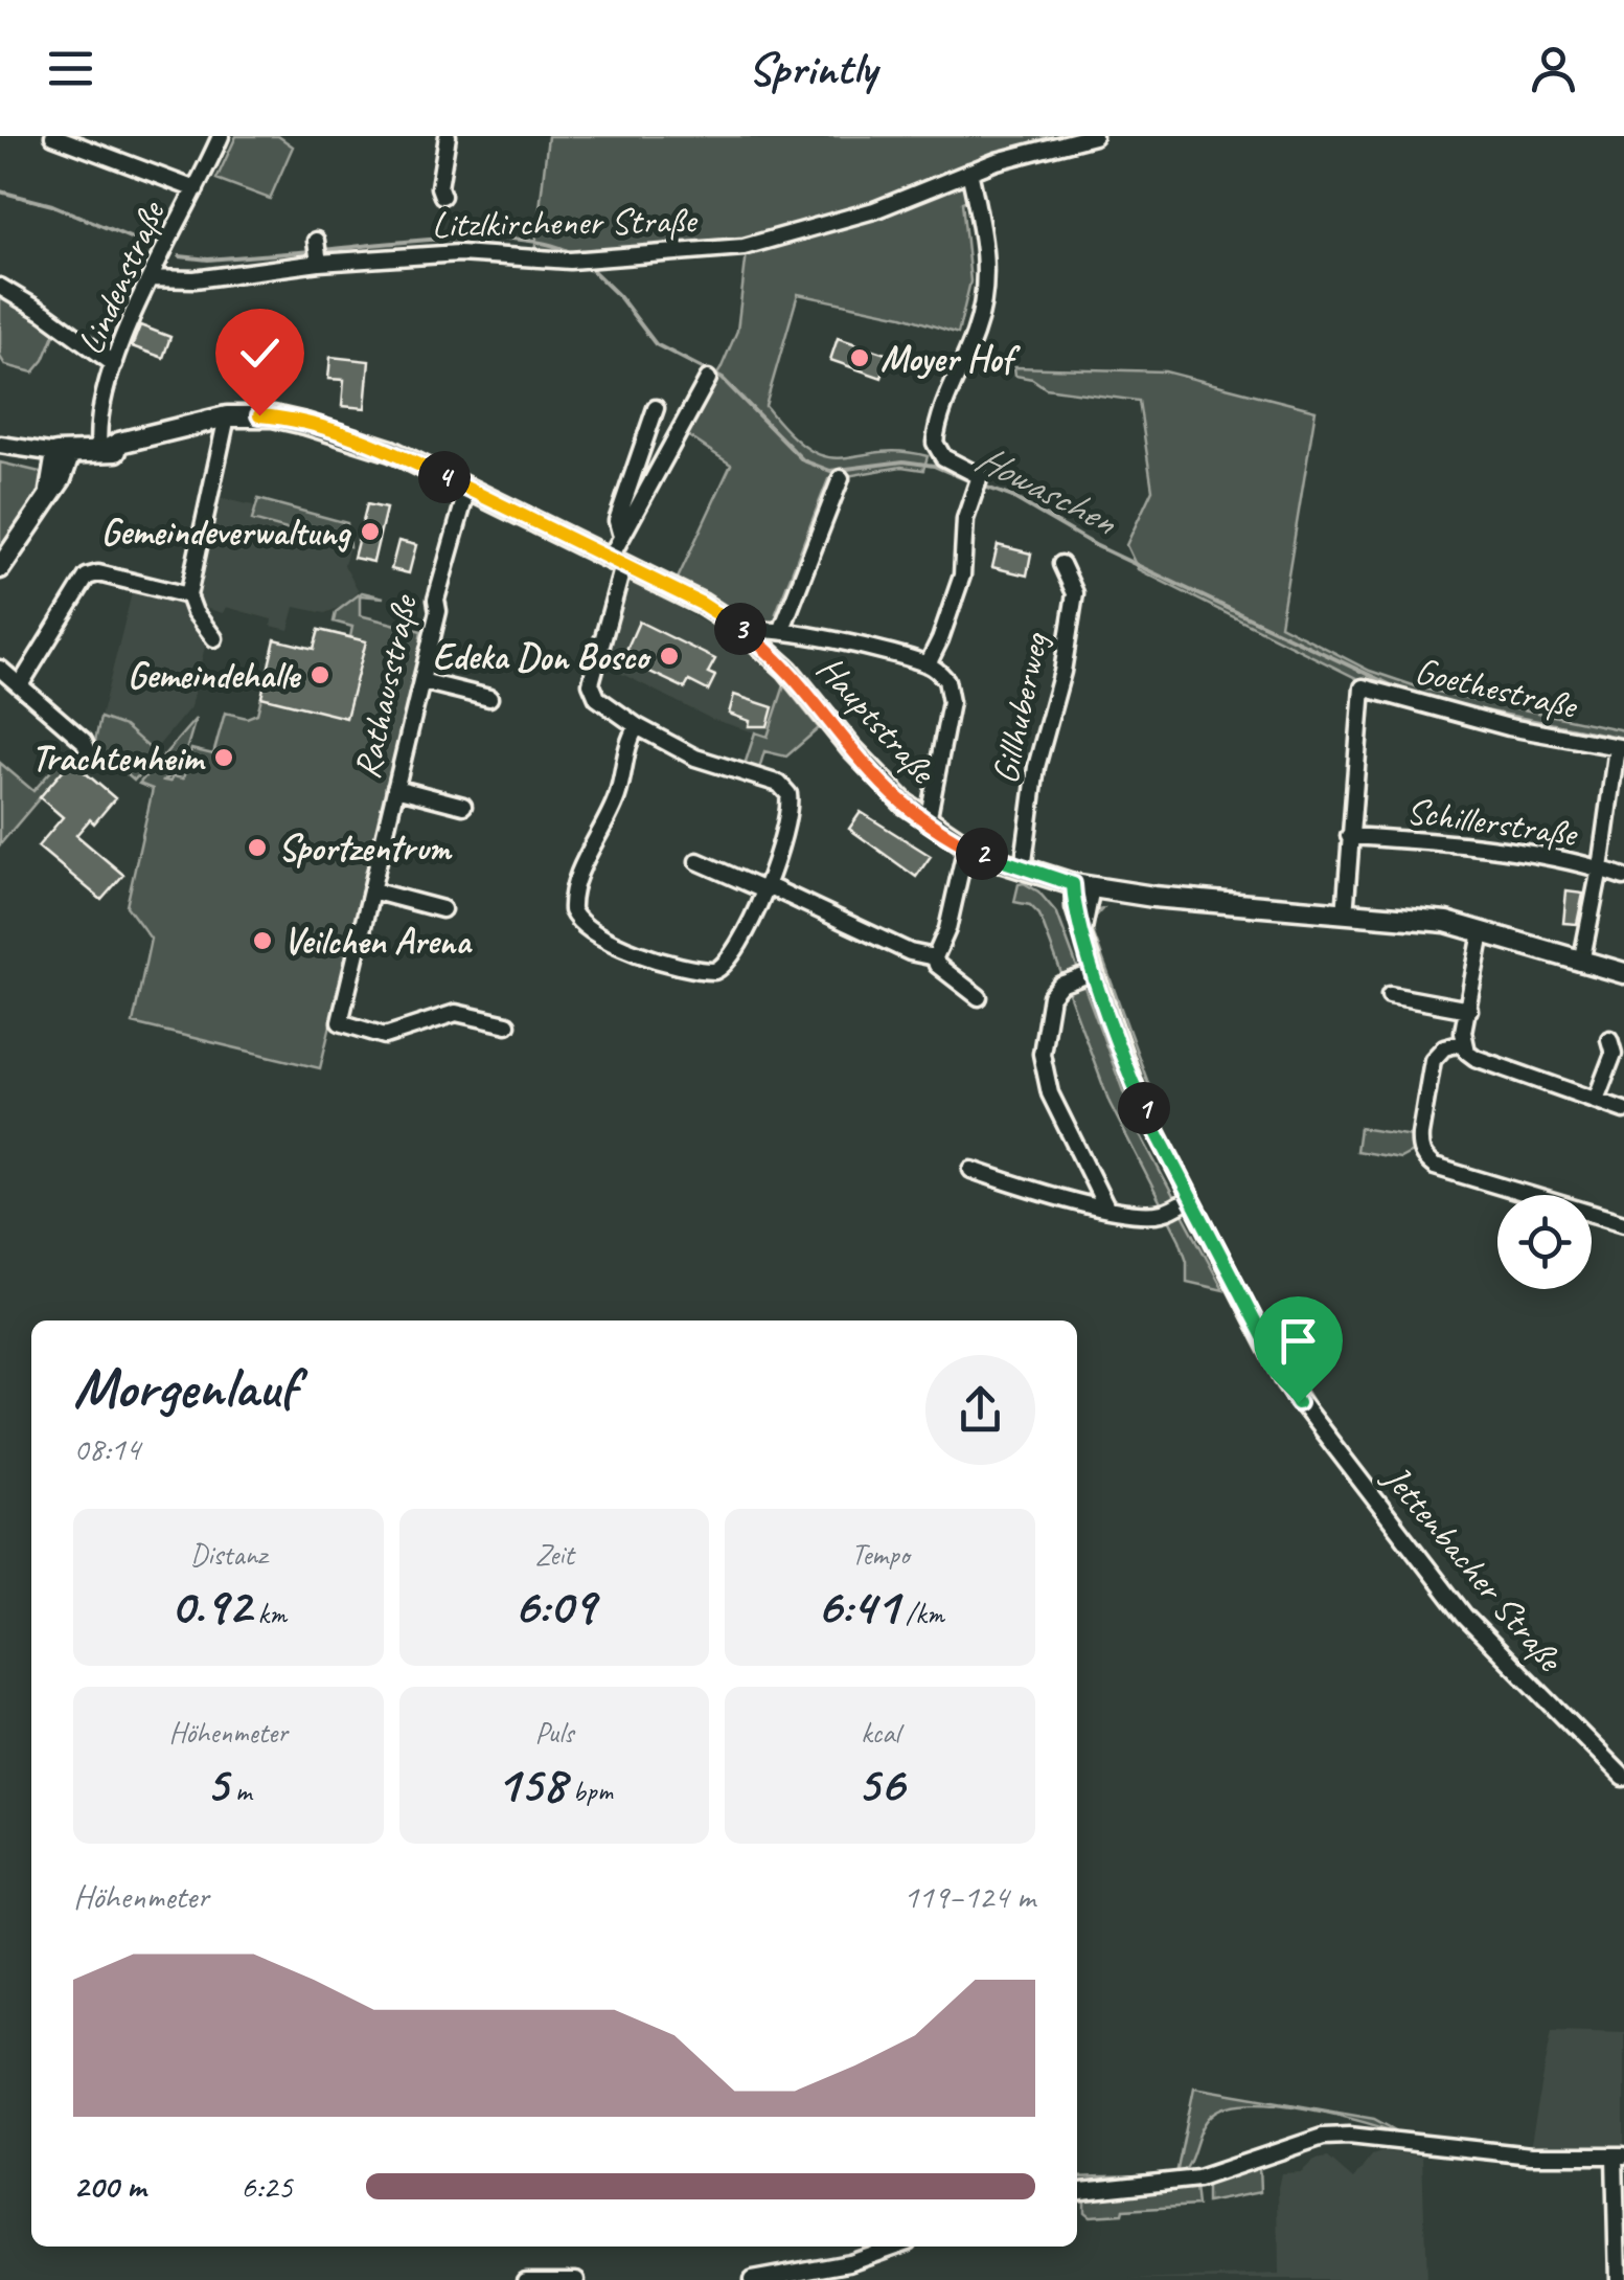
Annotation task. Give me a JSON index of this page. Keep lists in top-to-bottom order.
{
  "streets": {
    "main road": ["Hauptstraße"],
    "street": [
      "Litzlkirchener Straße",
      "Lindenstraße",
      "Rathausstraße",
      "Goethestraße",
      "Gillhuberweg",
      "Schillerstraße",
      "Jettenbacher Straße"
    ]
  },
  "crossings": [
    ["Litzlkirchener Straße", "Lindenstraße"],
    ["Lindenstraße", "Hauptstraße"],
    ["Rathausstraße", "Hauptstraße"],
    ["Goethestraße", "Schillerstraße"],
    ["Gillhuberweg", "Hauptstraße"],
    ["Hauptstraße", "Jettenbacher Straße"]
  ],
  "water": ["Howaschen"],
  "places": [
    "Moyer Hof",
    "Gemeindeverwaltung",
    "Edeka Don Bosco",
    "Gemeindehalle",
    "Trachtenheim",
    "Sportzentrum",
    "Veilchen Arena"
  ],
  "page": {
    "header": "Sprintly",
    "pins": [
      "4",
      "3",
      "2",
      "1"
    ],
    "heading": ["Morgenlauf", "08:14"],
    "stats": [
      ["Distanz", "0.92 km"],
      ["Zeit", "6:09"],
      ["Tempo", "6:41 /km"],
      ["Höhenmeter", "5 m"],
      ["Puls", "158 bpm"],
      ["kcal", "56"]
    ],
    "chart": ["Höhenmeter", "119–124 m"],
    "list": [
      {
        "name": "200 m",
        "note": "6:25"
      }
    ]
  }
}
